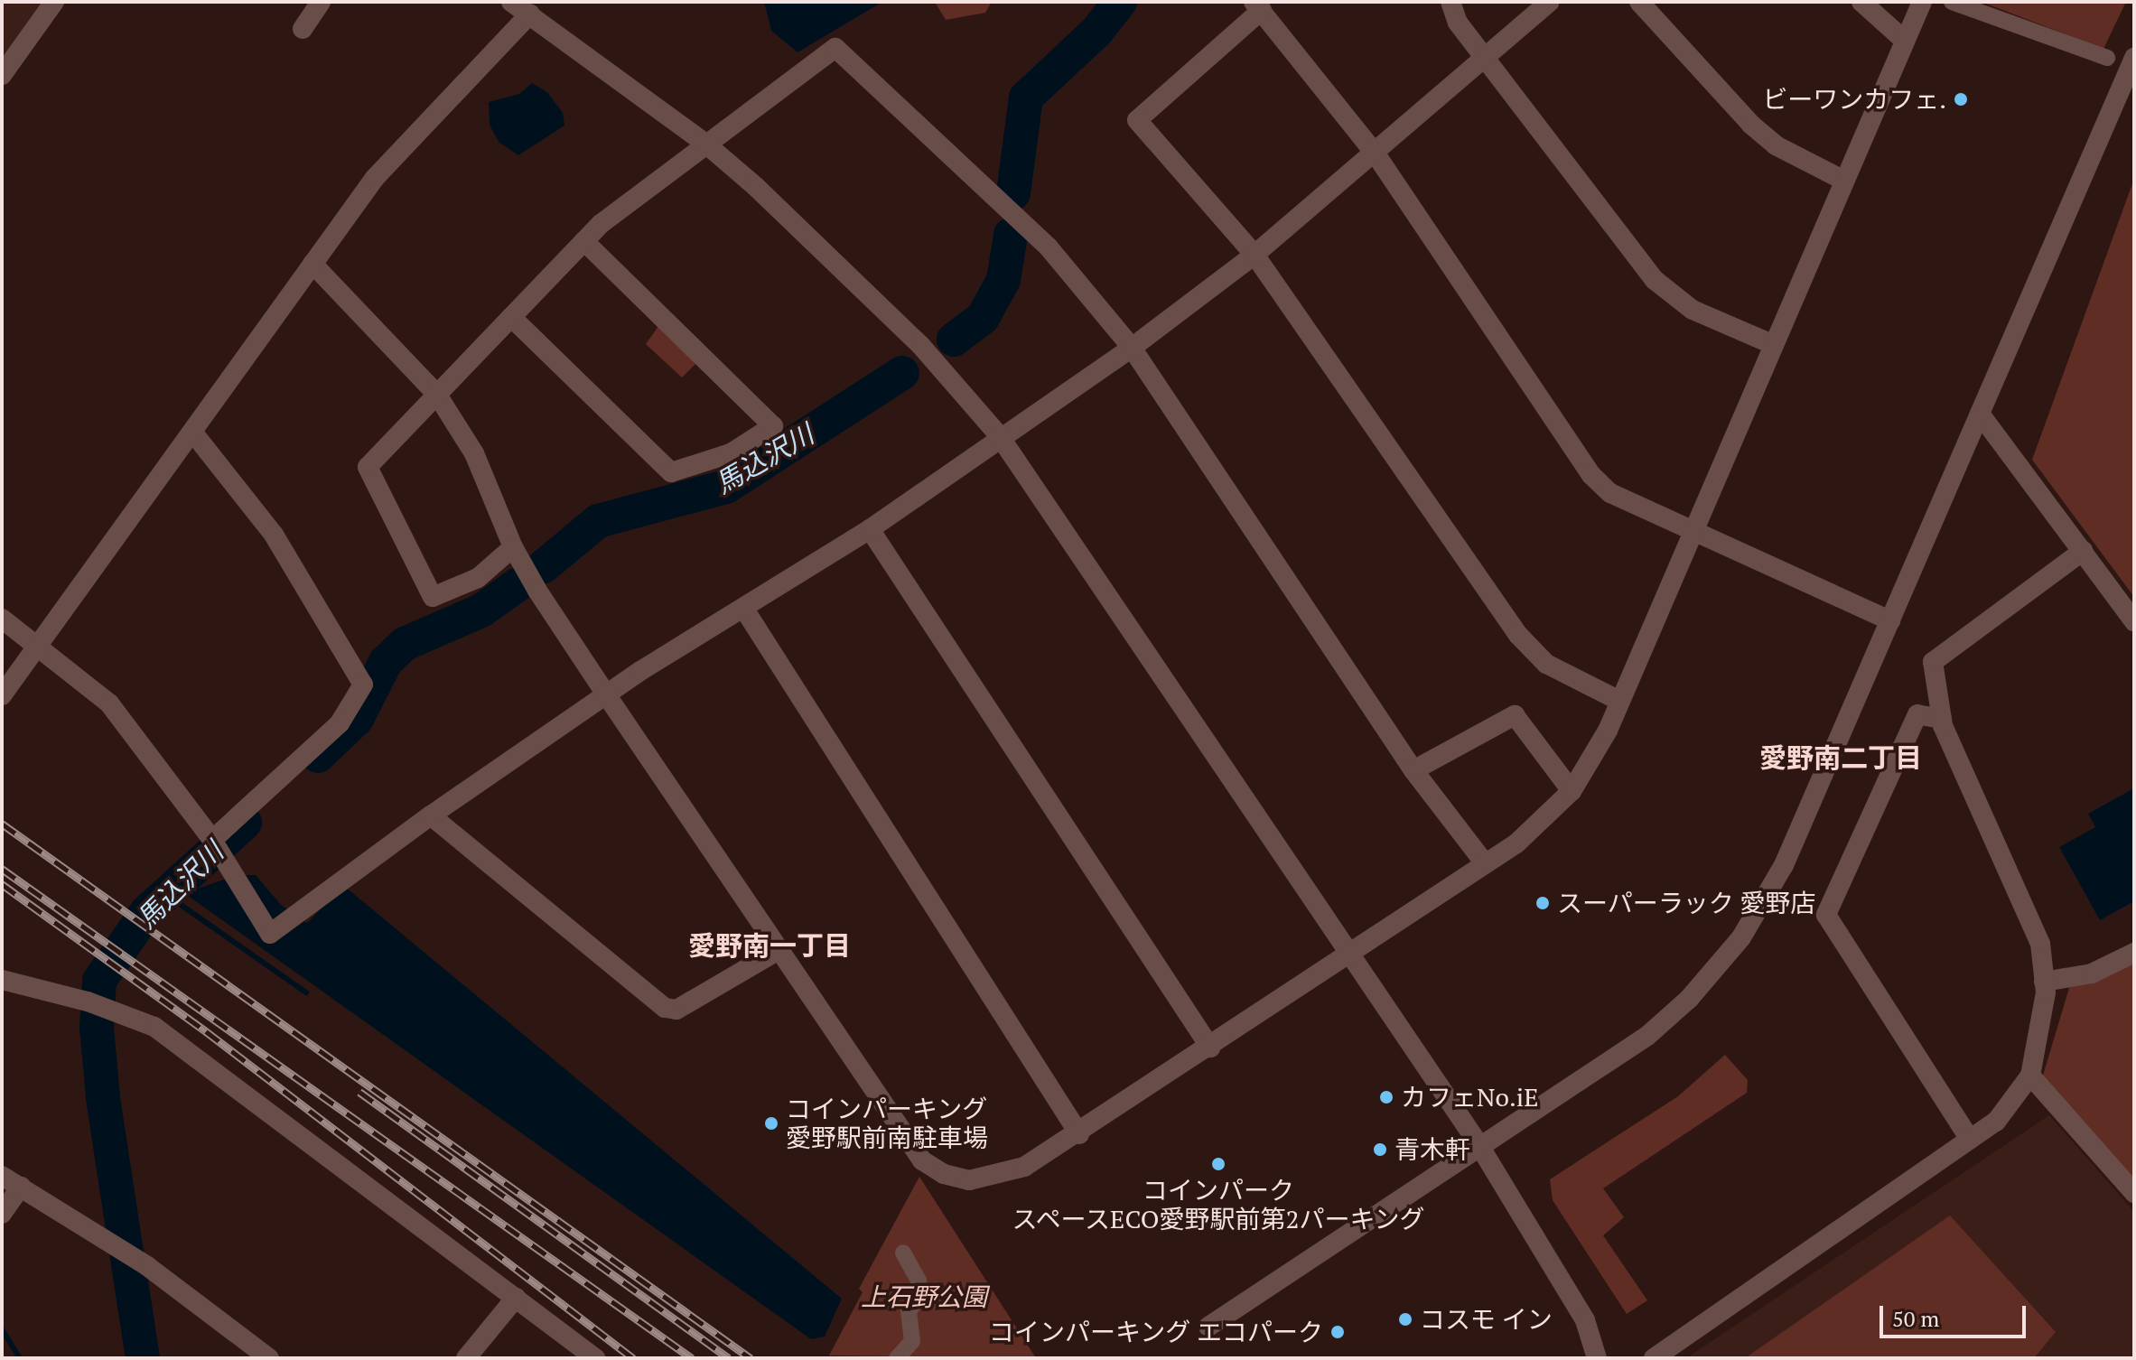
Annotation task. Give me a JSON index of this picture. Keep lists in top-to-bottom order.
{
  "districts": ["愛野南二丁目", "愛野南一丁目"],
  "water": ["馬込沢川"],
  "parks": ["上石野公園"],
  "places": [
    "ビーワンカフェ.",
    "スーパーラック 愛野店",
    "カフェNo.iE",
    "コインパーキング 愛野駅前南駐車場",
    "青木軒",
    "コインパーク スペースECO愛野駅前第2パーキング",
    "コスモ イン",
    "コインパーキング エコパーク"
  ],
  "scale_bar": "50 m"
}
